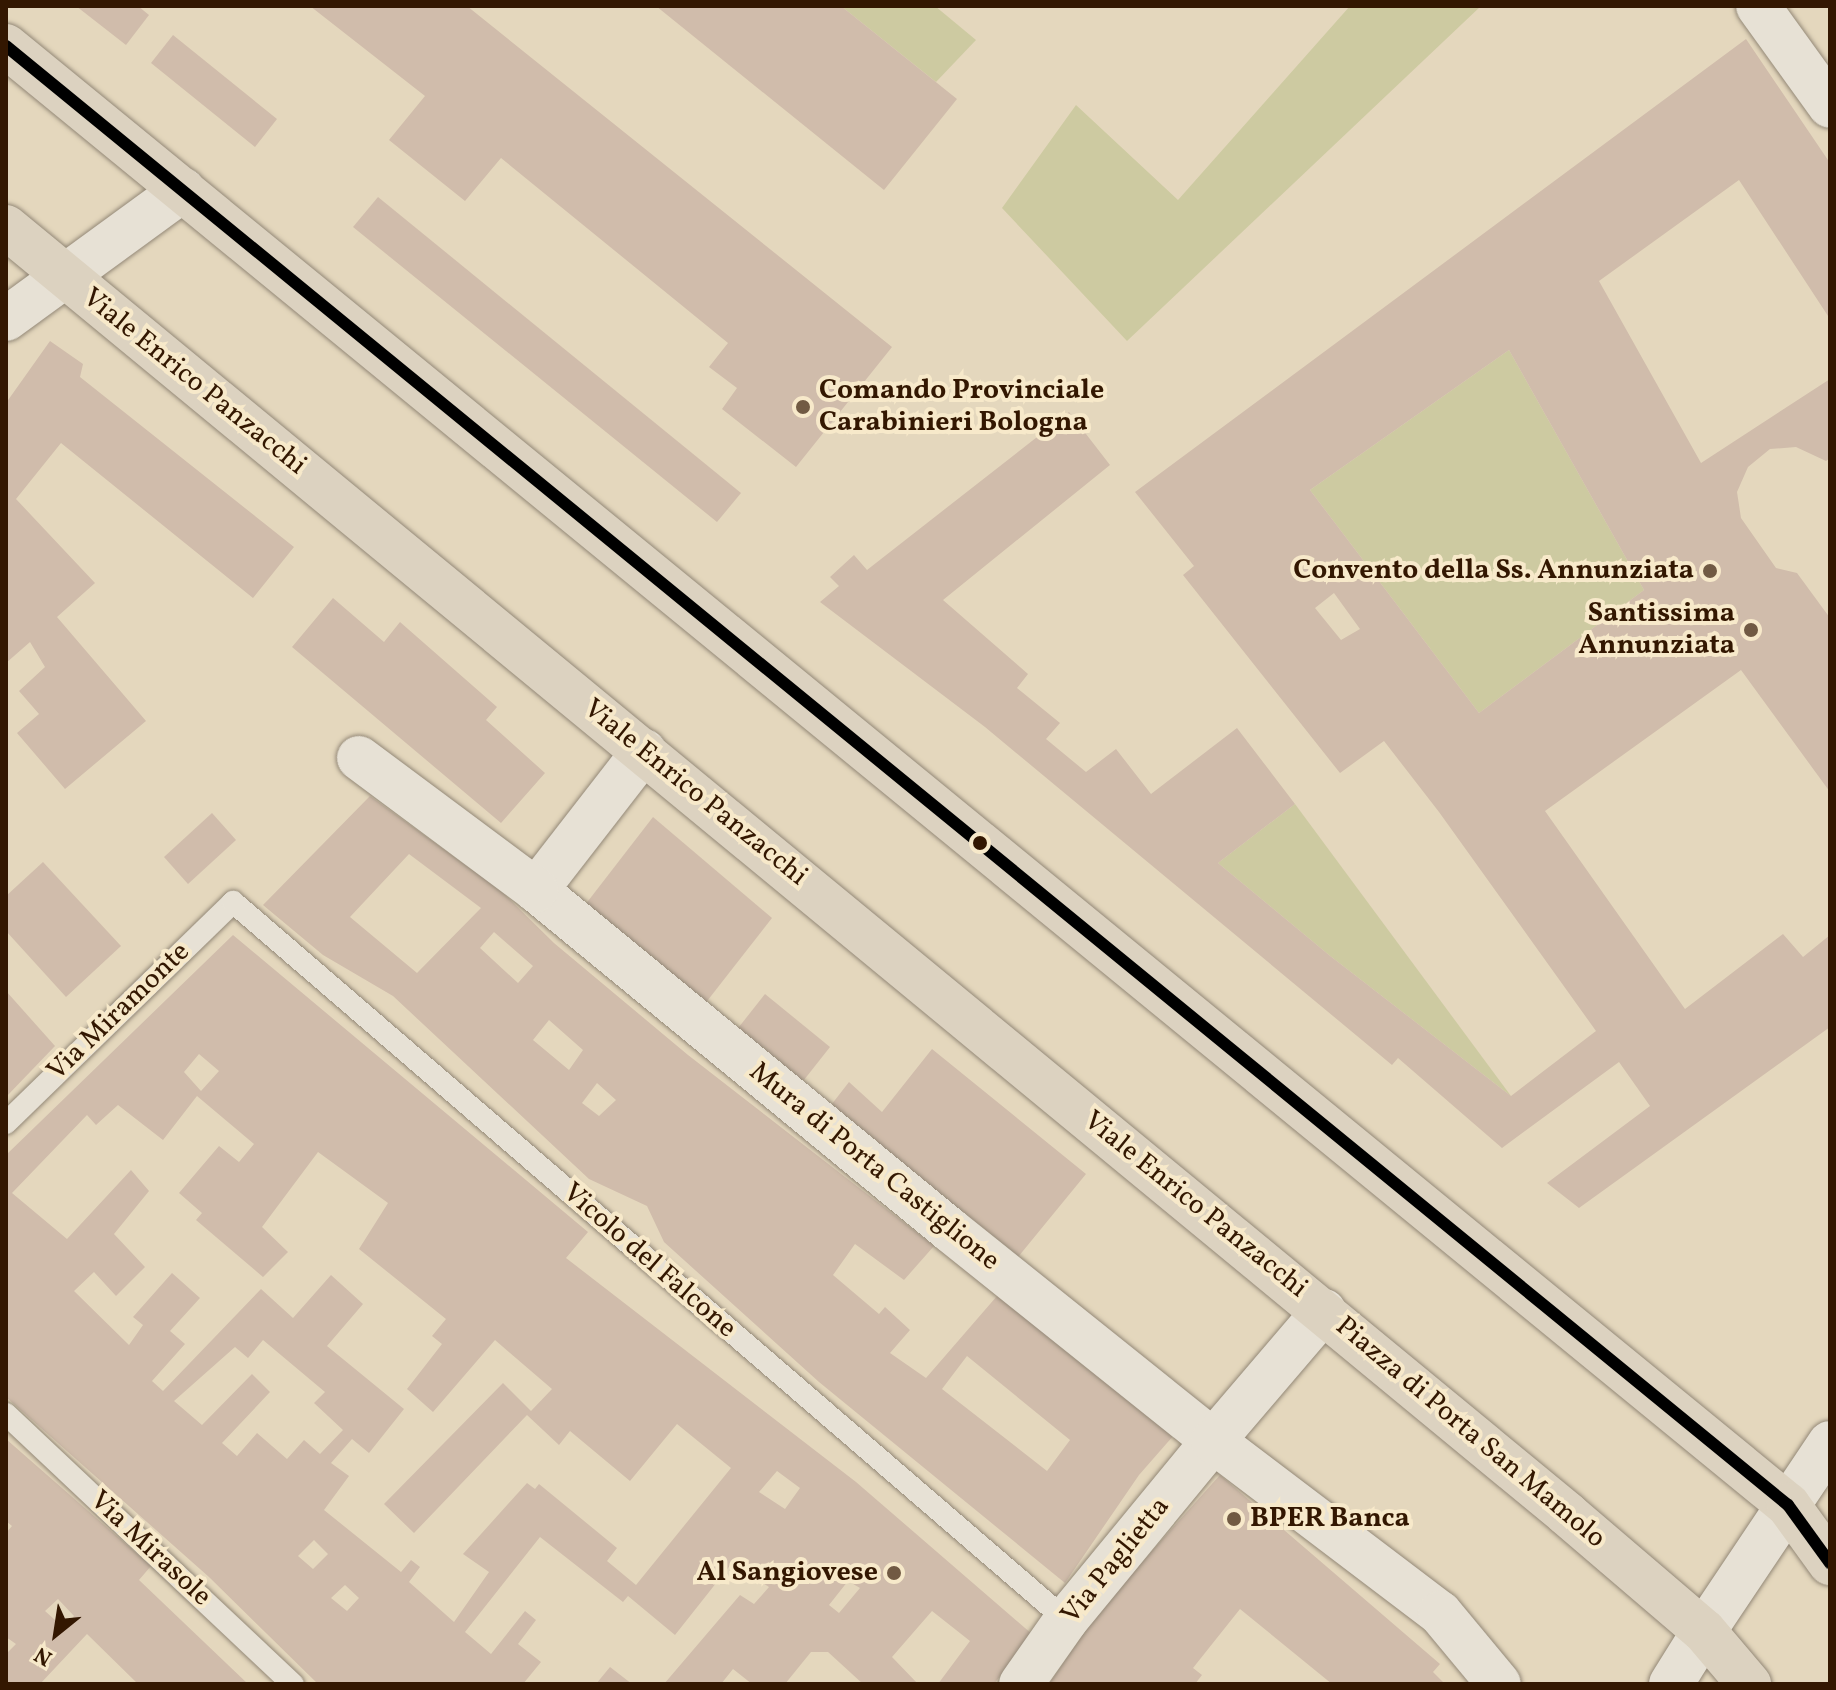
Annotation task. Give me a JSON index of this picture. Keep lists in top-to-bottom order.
{
  "streets": {
    "main road": ["Viale Enrico Panzacchi", "Piazza di Porta San Mamolo"],
    "street": ["Mura di Porta Castiglione", "Via Paglietta"],
    "lane": ["Via Miramonte", "Vicolo del Falcone", "Via Mirasole"]
  },
  "crossings": [
    ["Viale Enrico Panzacchi", "Piazza di Porta San Mamolo"],
    ["Via Miramonte", "Vicolo del Falcone"],
    ["Mura di Porta Castiglione", "Piazza di Porta San Mamolo"],
    ["Mura di Porta Castiglione", "Via Paglietta"],
    ["Vicolo del Falcone", "Via Paglietta"],
    ["Piazza di Porta San Mamolo", "Via Paglietta"]
  ],
  "places": [
    "Comando Provinciale Carabinieri Bologna",
    "Convento della Ss. Annunziata",
    "Santissima Annunziata",
    "BPER Banca",
    "Al Sangiovese"
  ],
  "north": "bottom left"
}
